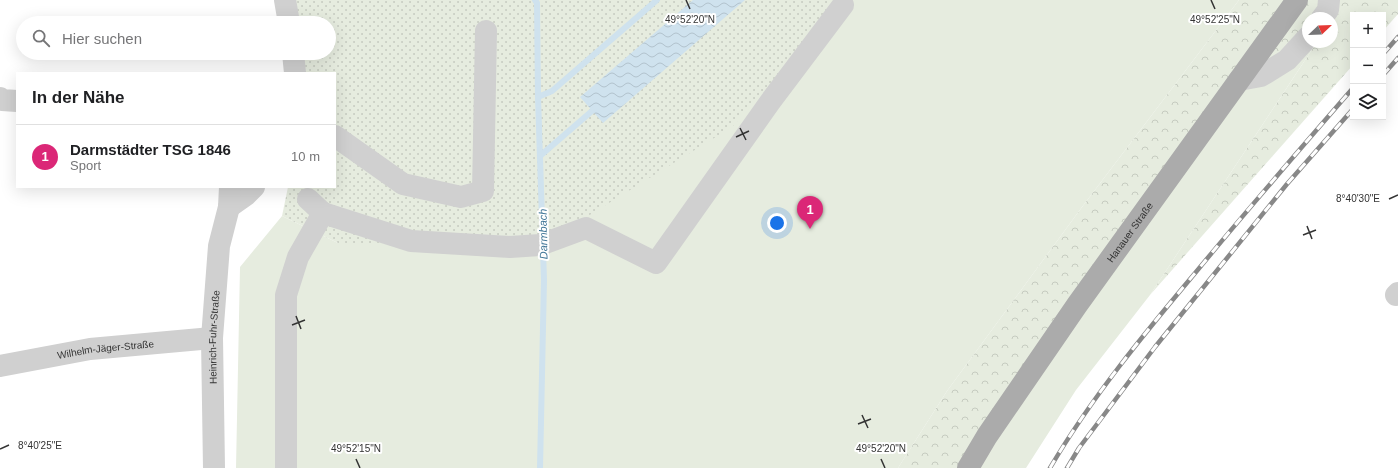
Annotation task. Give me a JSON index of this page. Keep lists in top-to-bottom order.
{
  "streets": {
    "main road": ["Hanauer Straße"],
    "street": ["Heinrich-Fuhr-Straße", "Wilhelm-Jäger-Straße"]
  },
  "crossings": [
    ["Heinrich-Fuhr-Straße", "Wilhelm-Jäger-Straße"]
  ],
  "water": ["Darmbach"],
  "north": "top right",
  "page": {
    "map_buttons": ["+", "−"],
    "search": "Hier suchen",
    "heading": "In der Nähe",
    "list": [
      {
        "mark": "1",
        "name": "Darmstädter TSG 1846",
        "note": "Sport",
        "value": "10 m"
      }
    ],
    "pins": "1"
  },
  "coordinates": [
    "49°52'20\"N",
    "49°52'25\"N",
    "8°40'30\"E",
    "8°40'25\"E",
    "49°52'15\"N"
  ]
}
